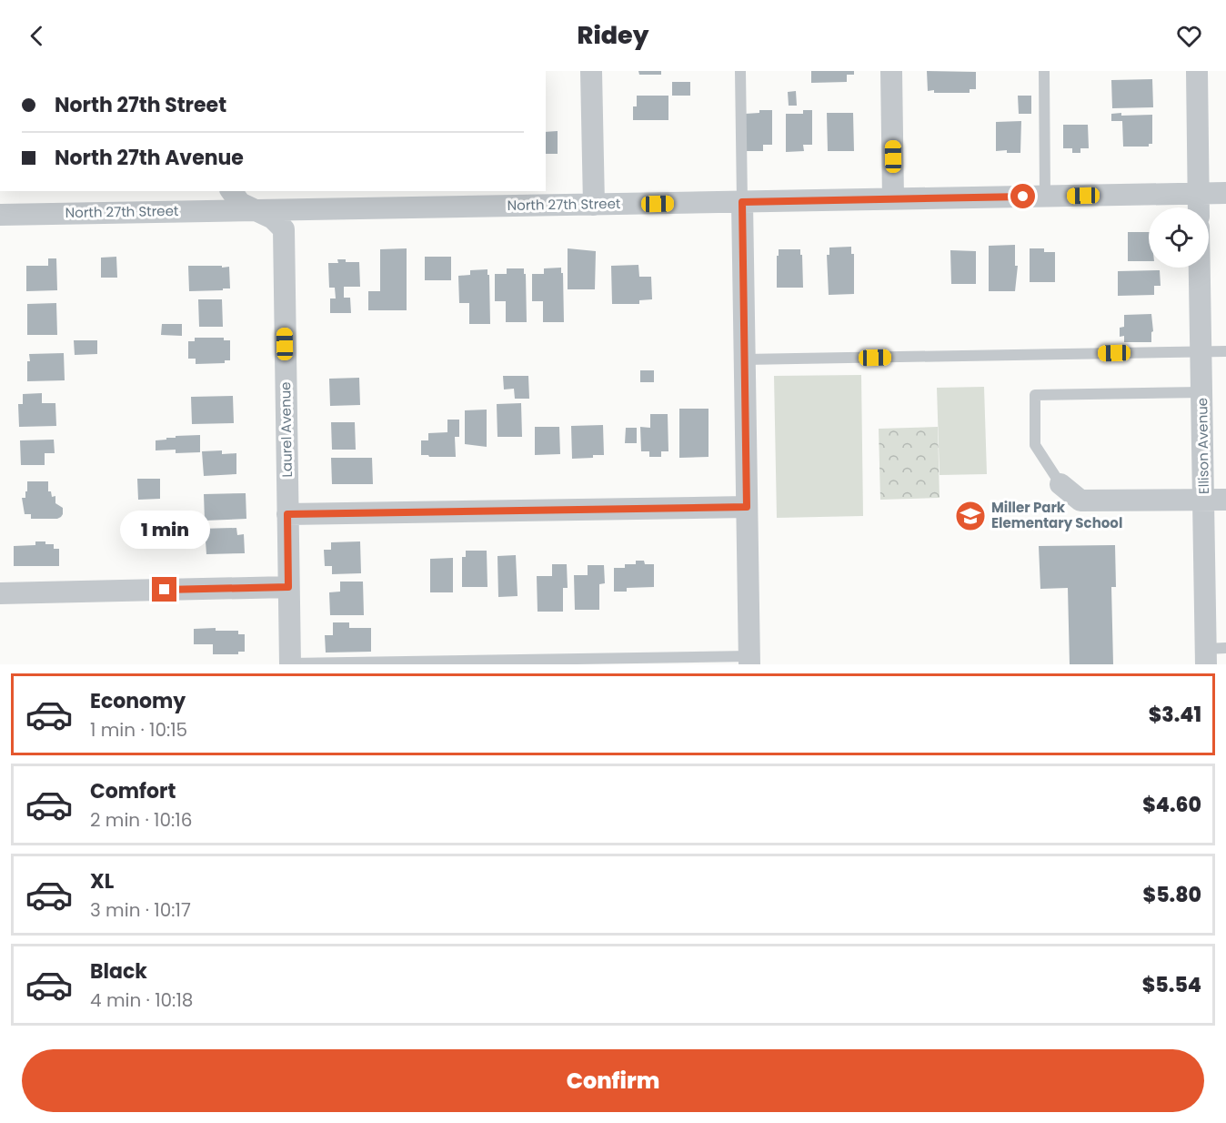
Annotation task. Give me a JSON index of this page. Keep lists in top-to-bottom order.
{
  "streets": {
    "street": ["North 27th Street", "Laurel Avenue", "Ellison Avenue"]
  },
  "crossings": [
    ["North 27th Street", "Laurel Avenue"]
  ],
  "places": {
    "school or university": ["Miller Park Elementary School"]
  },
  "page": {
    "header": "Ridey",
    "banner": ["North 27th Street", "North 27th Avenue"],
    "bubble": "1 min",
    "list": [
      {
        "name": "Economy",
        "note": "1 min · 10:15",
        "value": "$3.41"
      },
      {
        "name": "Comfort",
        "note": "2 min · 10:16",
        "value": "$4.60"
      },
      {
        "name": "XL",
        "note": "3 min · 10:17",
        "value": "$5.80"
      },
      {
        "name": "Black",
        "note": "4 min · 10:18",
        "value": "$5.54"
      }
    ],
    "buttons": "Confirm"
  }
}
